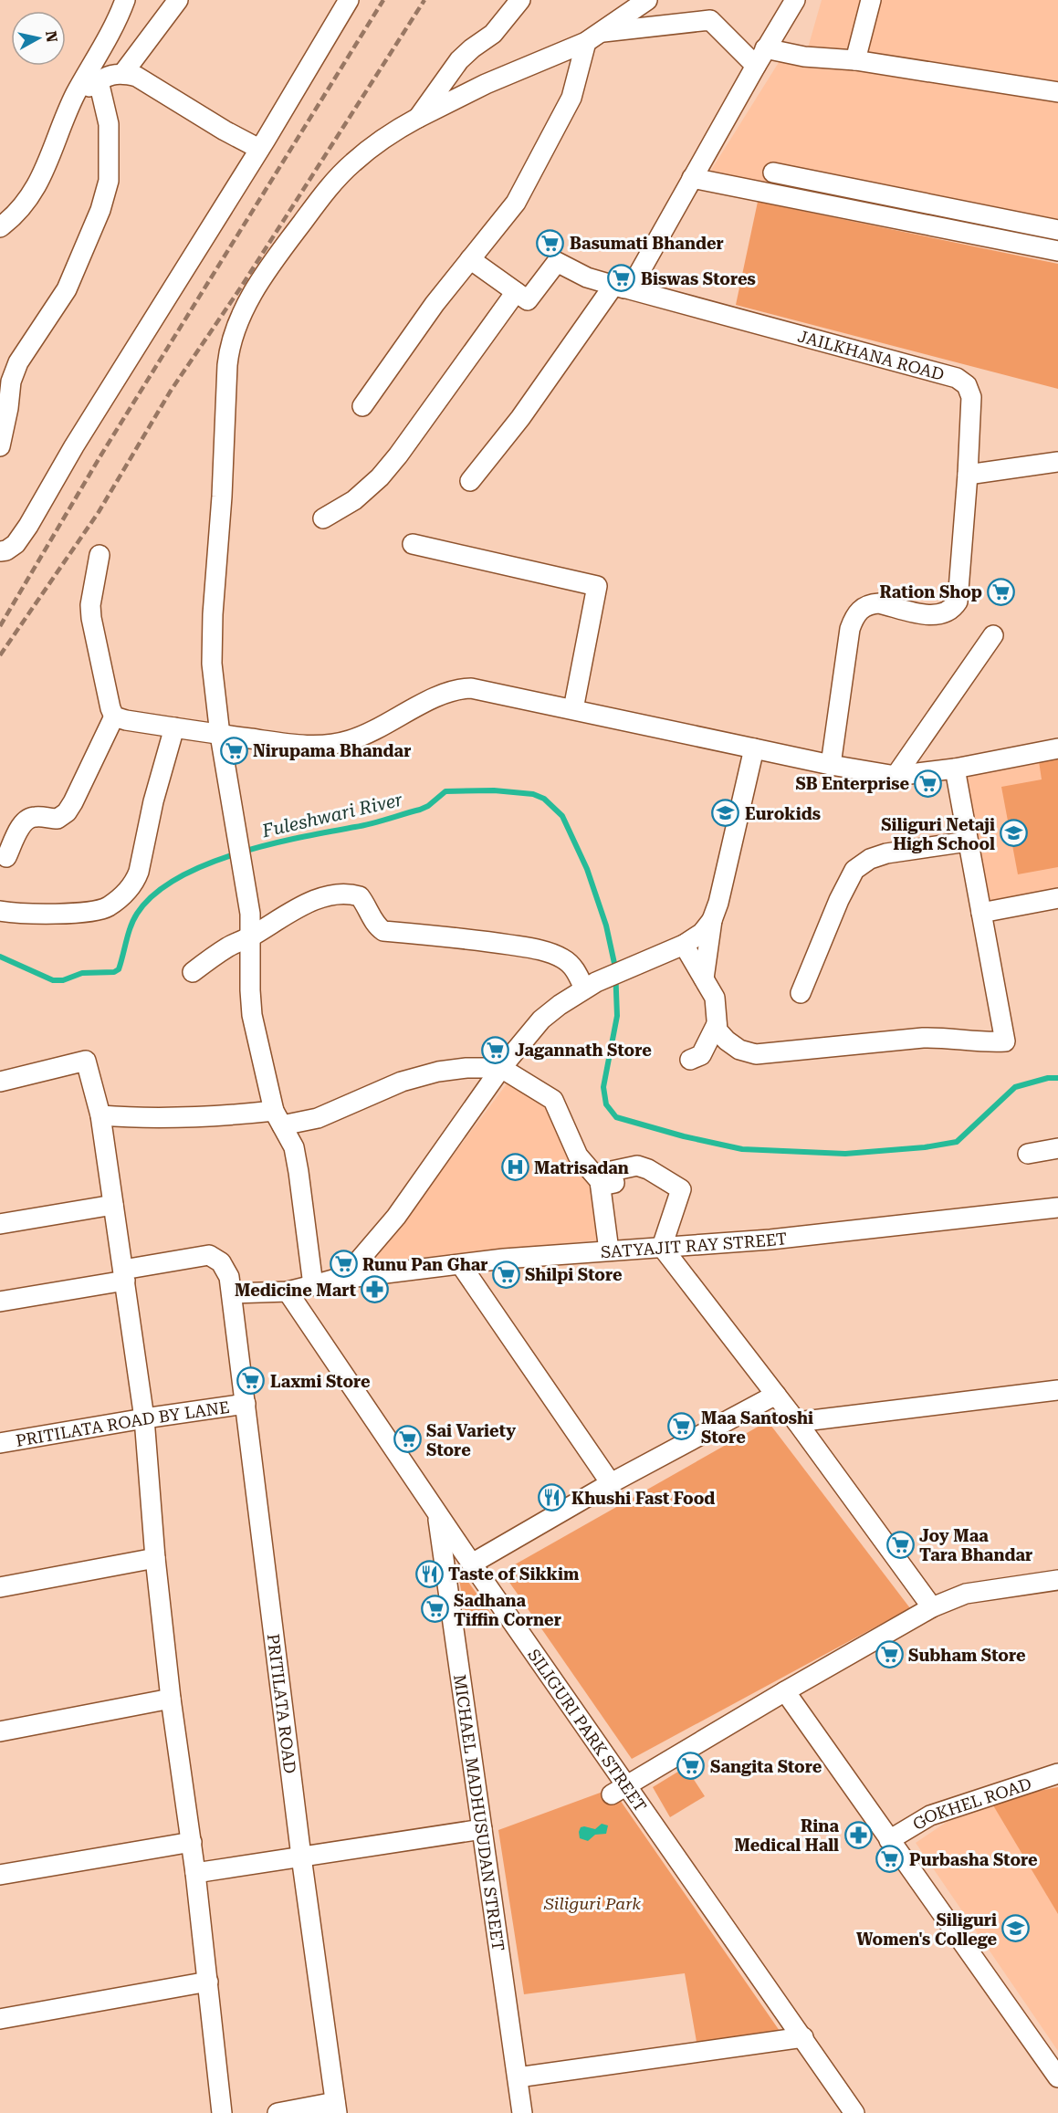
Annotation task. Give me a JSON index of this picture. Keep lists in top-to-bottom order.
{
  "streets": {
    "street": [
      "JAILKHANA ROAD",
      "SATYAJIT RAY STREET",
      "PRITILATA ROAD BY LANE",
      "PRITILATA ROAD",
      "SILIGURI PARK STREET",
      "GOKHEL ROAD",
      "MICHAEL MADHUSUDAN STREET"
    ]
  },
  "crossings": [
    ["PRITILATA ROAD BY LANE", "PRITILATA ROAD"],
    ["SILIGURI PARK STREET", "MICHAEL MADHUSUDAN STREET"]
  ],
  "water": ["Fuleshwari River"],
  "parks": ["Siliguri Park"],
  "places": {
    "supermarket": [
      "Basumati Bhander",
      "Biswas Stores",
      "Ration Shop",
      "Nirupama Bhandar",
      "SB Enterprise",
      "Jagannath Store",
      "Runu Pan Ghar",
      "Shilpi Store",
      "Laxmi Store",
      "Maa Santoshi Store",
      "Sai Variety Store",
      "Joy Maa Tara Bhandar",
      "Sadhana Tiffin Corner",
      "Subham Store",
      "Sangita Store",
      "Purbasha Store"
    ],
    "school or university": ["Eurokids", "Siliguri Netaji High School", "Siliguri Women's College"],
    "hospital": ["Matrisadan"],
    "pharmacy": ["Medicine Mart", "Rina Medical Hall"],
    "restaurant": ["Khushi Fast Food", "Taste of Sikkim"]
  },
  "north": "right"
}
